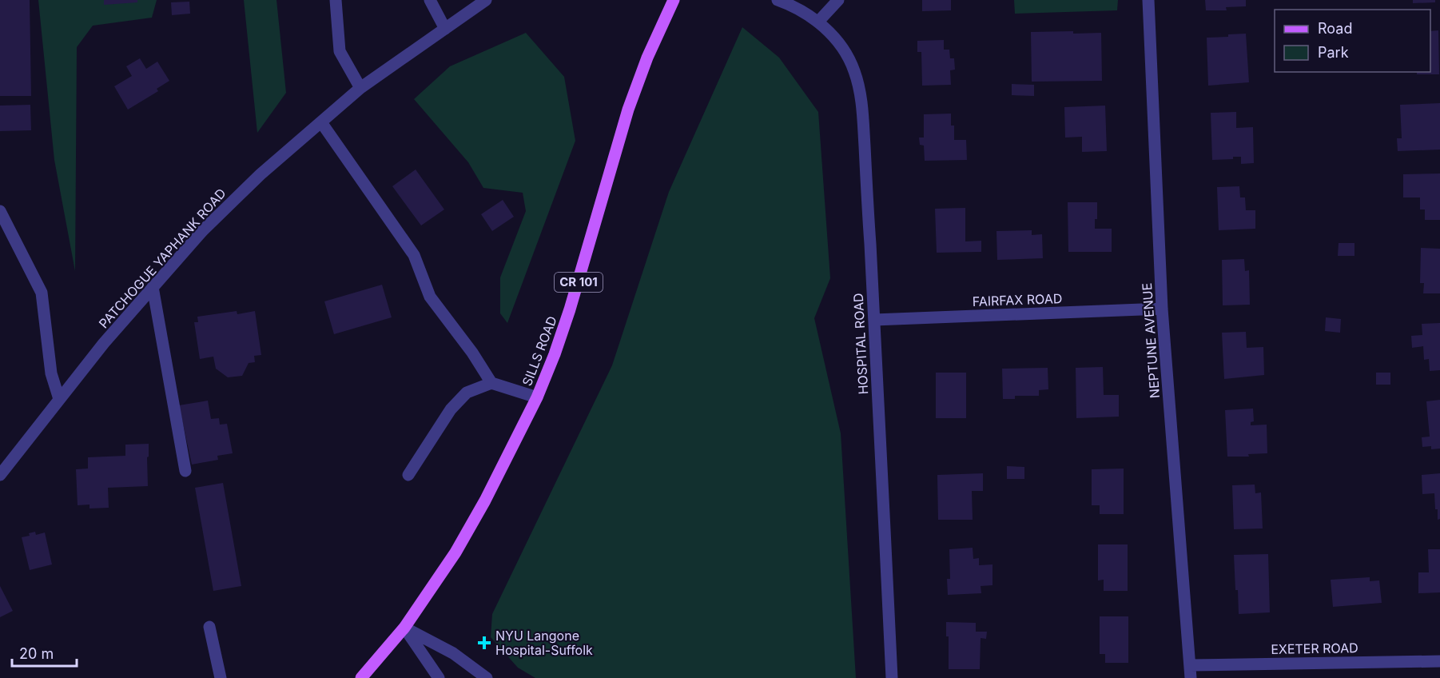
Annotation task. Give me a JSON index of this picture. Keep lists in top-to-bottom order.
{
  "streets": {
    "main road": ["CR 101", "SILLS ROAD"],
    "street": [
      "PATCHOGUE YAPHANK ROAD",
      "FAIRFAX ROAD",
      "NEPTUNE AVENUE",
      "HOSPITAL ROAD",
      "EXETER ROAD"
    ]
  },
  "crossings": [
    ["FAIRFAX ROAD", "NEPTUNE AVENUE"],
    ["FAIRFAX ROAD", "HOSPITAL ROAD"],
    ["NEPTUNE AVENUE", "EXETER ROAD"]
  ],
  "places": {
    "health": ["NYU Langone Hospital-Suffolk"]
  },
  "legend": ["Road", "Park"],
  "scale_bar": "20 m"
}
